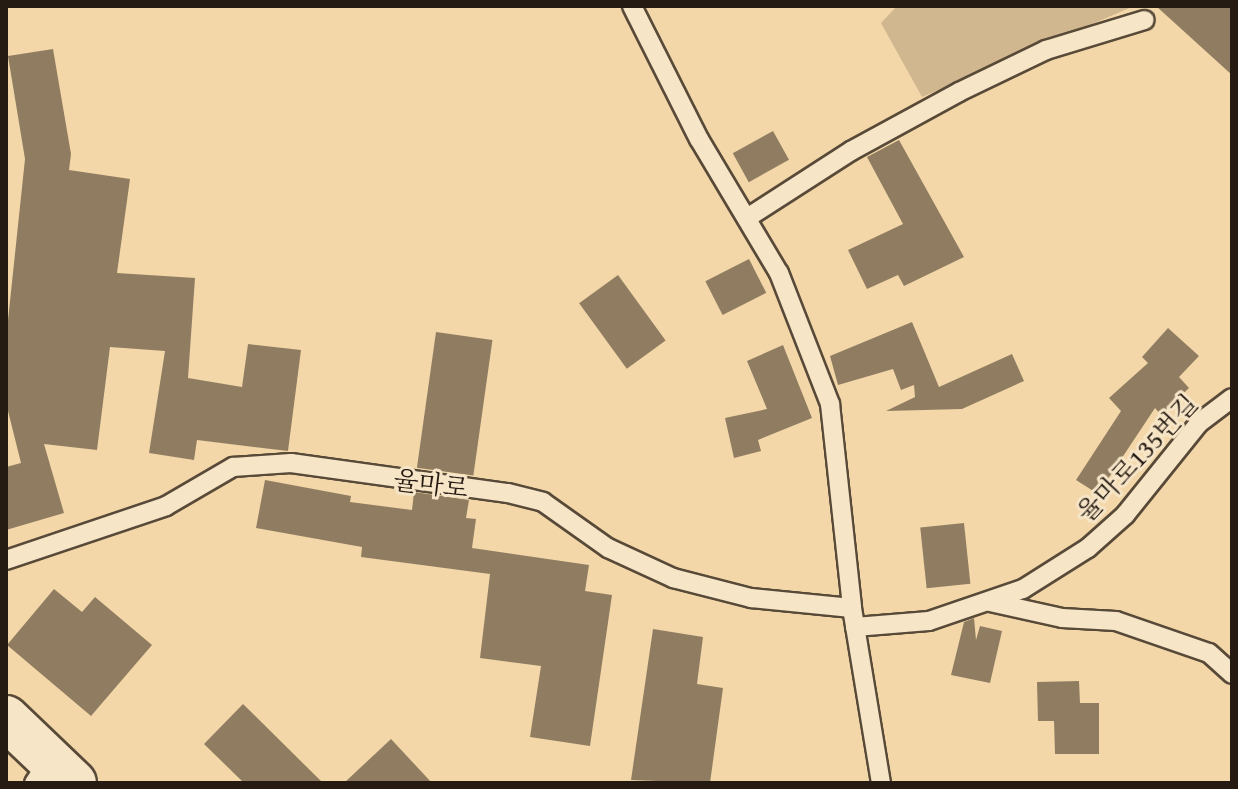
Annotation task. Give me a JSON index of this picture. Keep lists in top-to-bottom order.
{
  "streets": {
    "lane": ["율마로135번길", "율마로"]
  }
}
